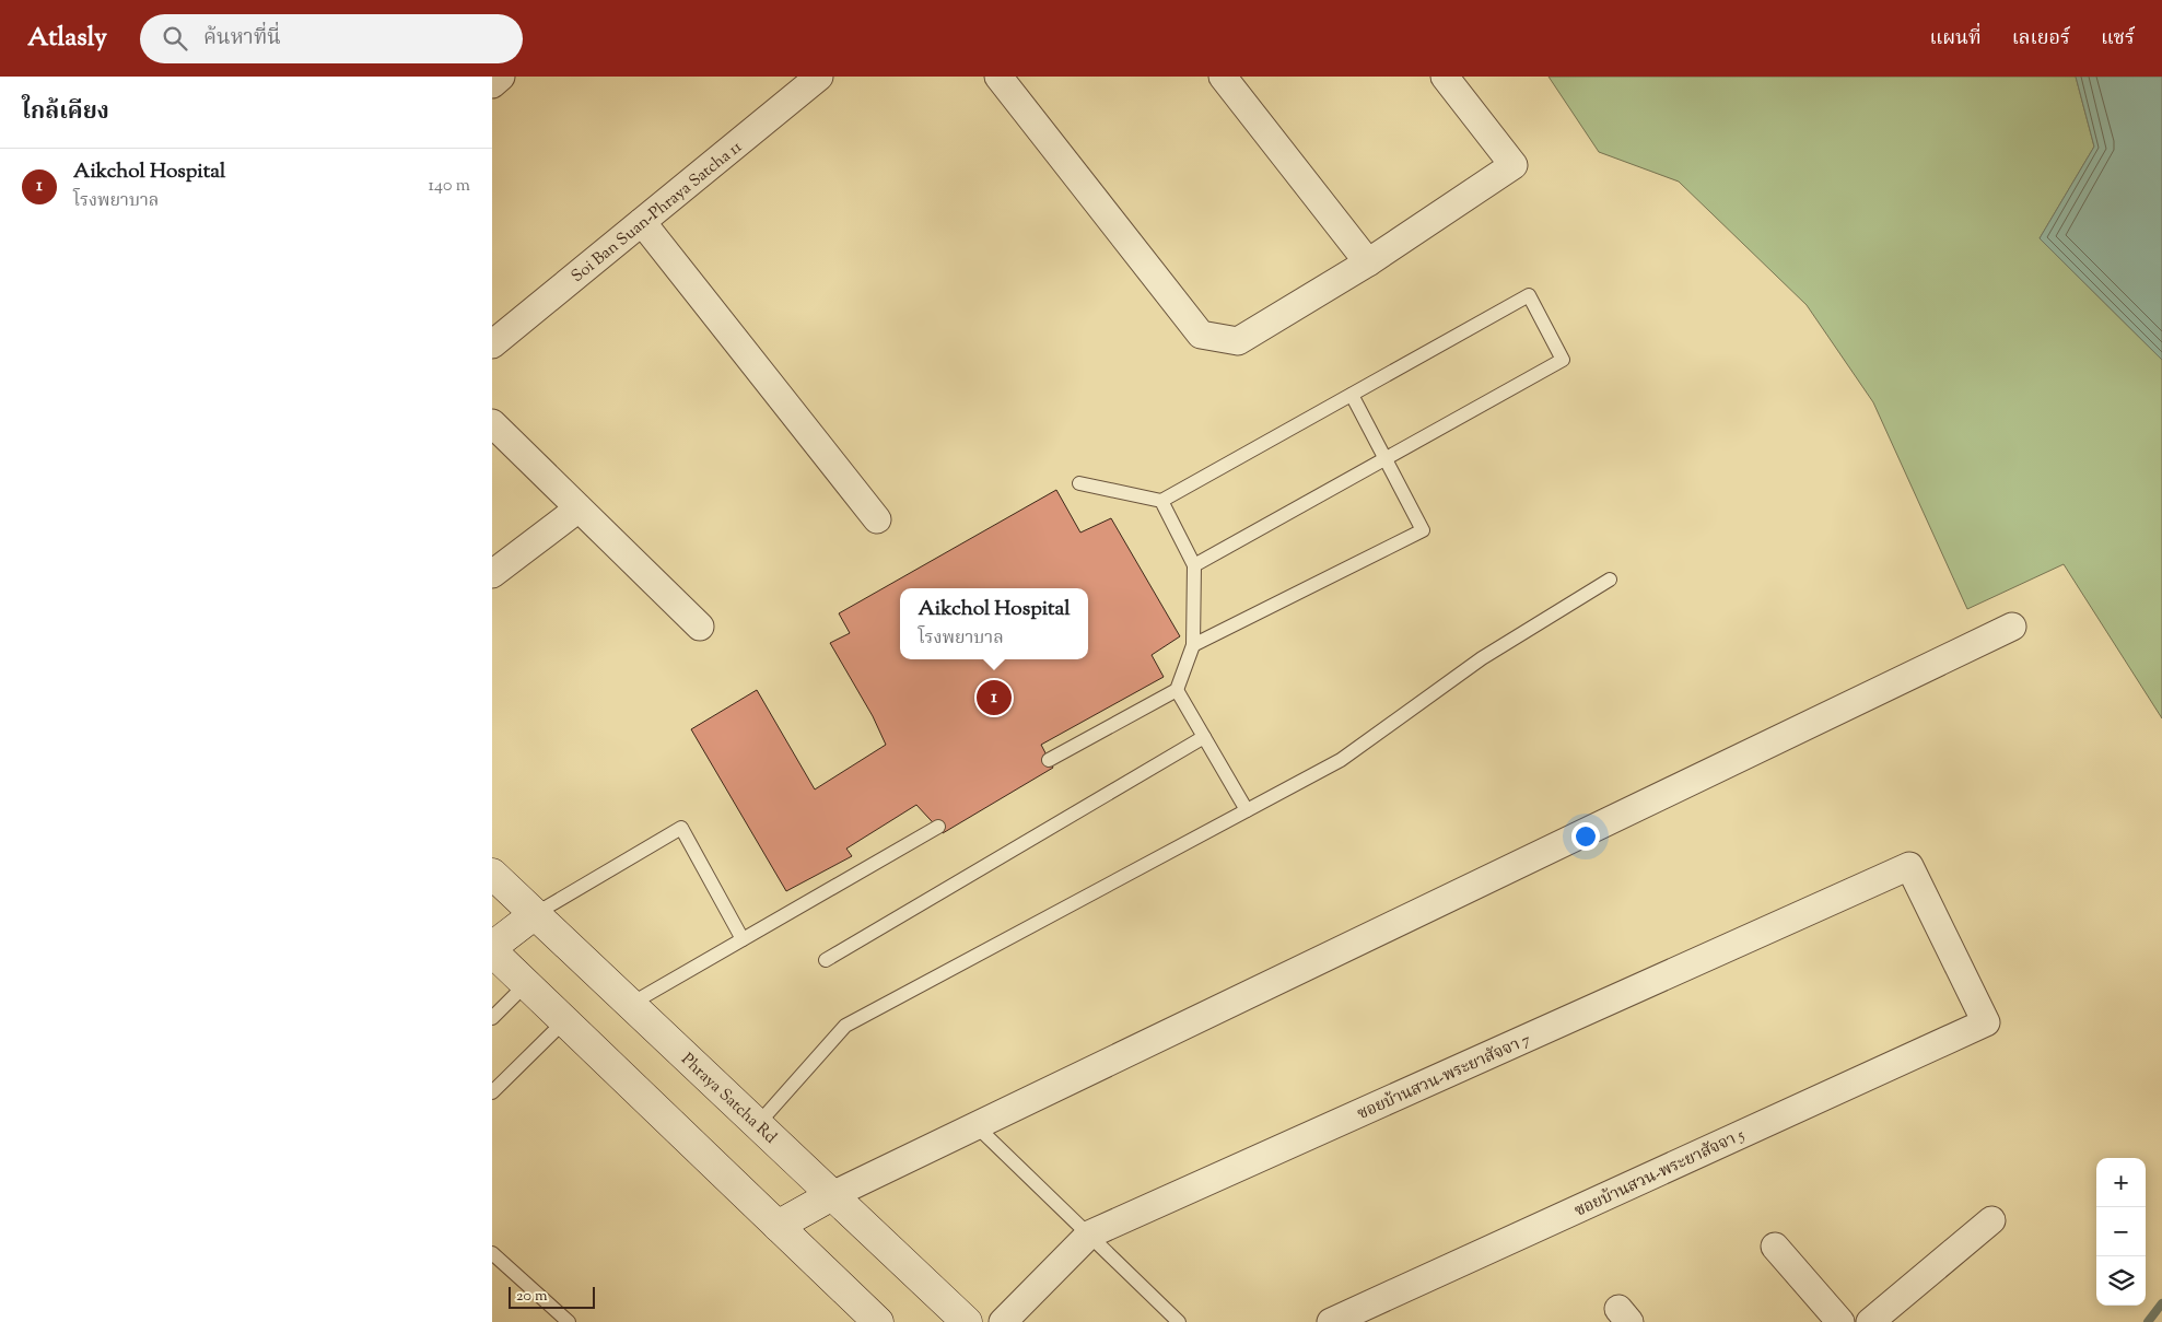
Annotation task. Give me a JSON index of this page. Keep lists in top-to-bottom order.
{
  "streets": {
    "main road": ["Phraya Satcha Rd"],
    "street": ["Soi Ban Suan-Phraya Satcha 11", "ซอยบ้านสวน-พระยาสัจจา 7", "ซอยบ้านสวน-พระยาสัจจา 5"]
  },
  "crossings": [
    ["ซอยบ้านสวน-พระยาสัจจา 7", "ซอยบ้านสวน-พระยาสัจจา 5"]
  ],
  "scale_bar": "20 m",
  "page": {
    "header": "Atlasly",
    "search": "ค้นหาที่นี่",
    "nav": ["แผนที่", "เลเยอร์", "แชร์"],
    "heading": "ใกล้เคียง",
    "list": [
      {
        "mark": "1",
        "name": "Aikchol Hospital",
        "note": "โรงพยาบาล",
        "value": "140 m"
      }
    ],
    "popup": ["Aikchol Hospital", "โรงพยาบาล"],
    "pins": "1",
    "map_buttons": ["+", "−"],
    "scale": "20 m"
  }
}
